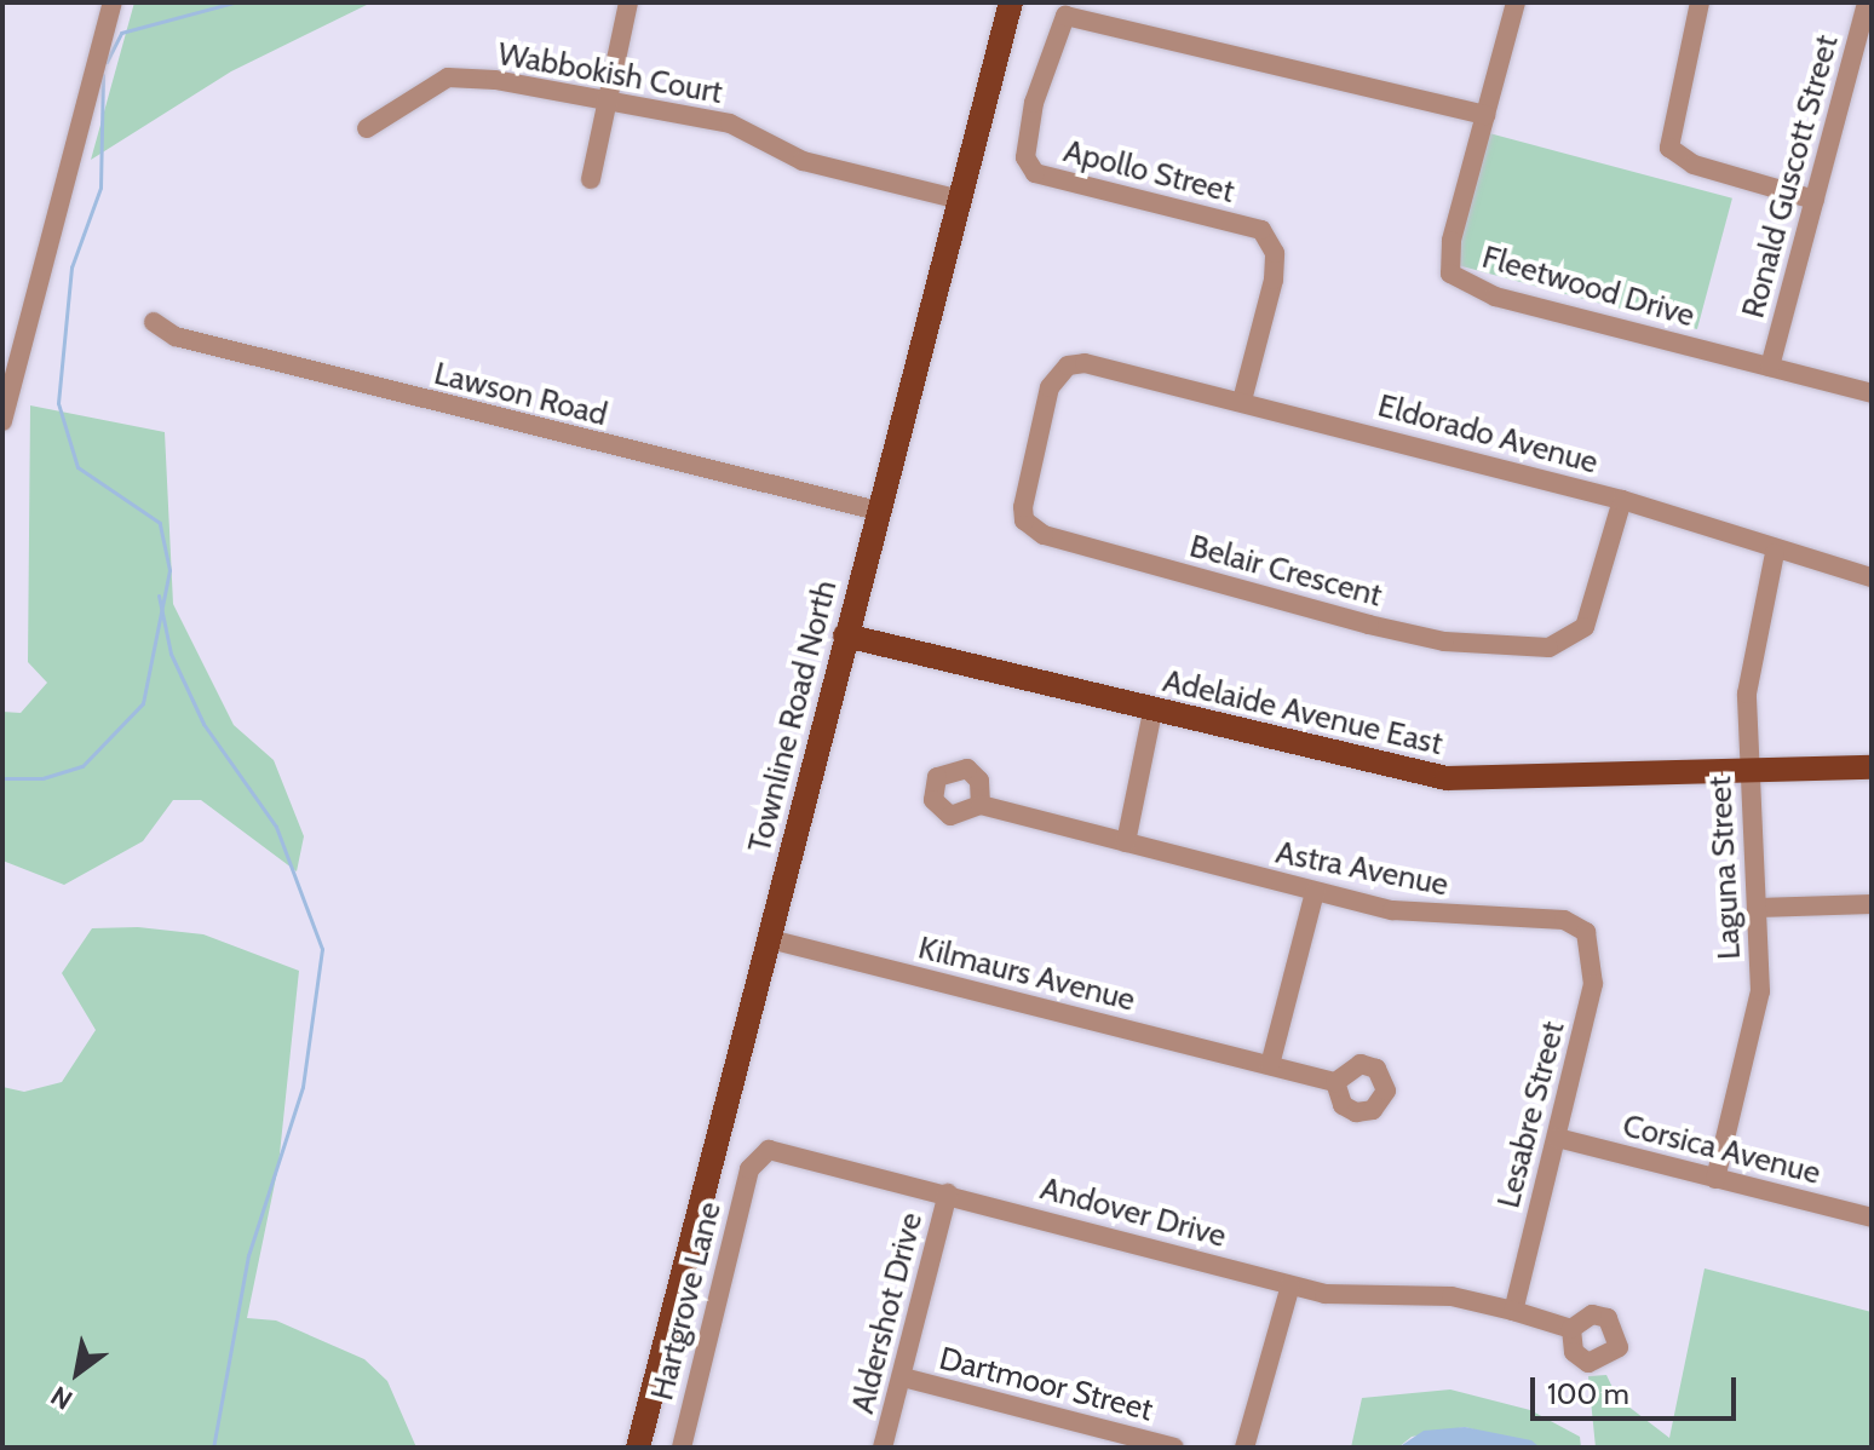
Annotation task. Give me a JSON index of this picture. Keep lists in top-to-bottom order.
{
  "streets": {
    "main road": ["Adelaide Avenue East", "Townline Road North"],
    "street": [
      "Wabbokish Court",
      "Apollo Street",
      "Ronald Guscott Street",
      "Fleetwood Drive",
      "Lawson Road",
      "Eldorado Avenue",
      "Belair Crescent",
      "Laguna Street",
      "Astra Avenue",
      "Kilmaurs Avenue",
      "Lesabre Street",
      "Corsica Avenue",
      "Andover Drive",
      "Hartgrove Lane",
      "Aldershot Drive",
      "Dartmoor Street"
    ]
  },
  "crossings": [
    ["Wabbokish Court", "Townline Road North"],
    ["Apollo Street", "Fleetwood Drive"],
    ["Apollo Street", "Eldorado Avenue"],
    ["Ronald Guscott Street", "Fleetwood Drive"],
    ["Lawson Road", "Townline Road North"],
    ["Eldorado Avenue", "Belair Crescent"],
    ["Eldorado Avenue", "Laguna Street"],
    ["Adelaide Avenue East", "Townline Road North"],
    ["Adelaide Avenue East", "Laguna Street"],
    ["Townline Road North", "Kilmaurs Avenue"],
    ["Laguna Street", "Corsica Avenue"],
    ["Astra Avenue", "Lesabre Street"],
    ["Lesabre Street", "Corsica Avenue"],
    ["Lesabre Street", "Andover Drive"],
    ["Andover Drive", "Hartgrove Lane"],
    ["Andover Drive", "Aldershot Drive"],
    ["Aldershot Drive", "Dartmoor Street"]
  ],
  "scale_bar": "100 m",
  "north": "bottom left"
}
